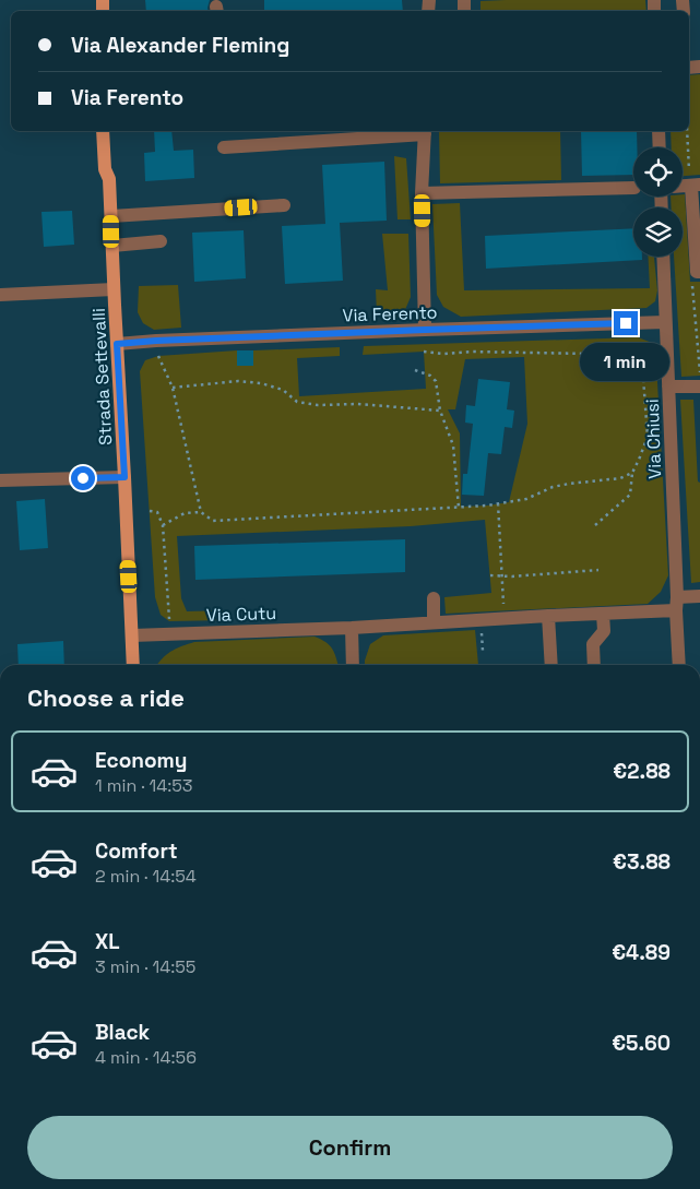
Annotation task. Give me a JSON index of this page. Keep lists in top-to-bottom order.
{
  "streets": {
    "main road": ["Strada Settevalli"],
    "street": ["Via Ferento", "Via Chiusi", "Via Cutu"]
  },
  "crossings": [
    ["Via Ferento", "Strada Settevalli"],
    ["Via Ferento", "Via Chiusi"],
    ["Strada Settevalli", "Via Cutu"],
    ["Via Chiusi", "Via Cutu"]
  ],
  "page": {
    "banner": ["Via Alexander Fleming", "Via Ferento"],
    "bubble": "1 min",
    "heading": "Choose a ride",
    "list": [
      {
        "name": "Economy",
        "note": "1 min · 14:53",
        "value": "€2.88"
      },
      {
        "name": "Comfort",
        "note": "2 min · 14:54",
        "value": "€3.88"
      },
      {
        "name": "XL",
        "note": "3 min · 14:55",
        "value": "€4.89"
      },
      {
        "name": "Black",
        "note": "4 min · 14:56",
        "value": "€5.60"
      }
    ],
    "buttons": "Confirm"
  }
}
